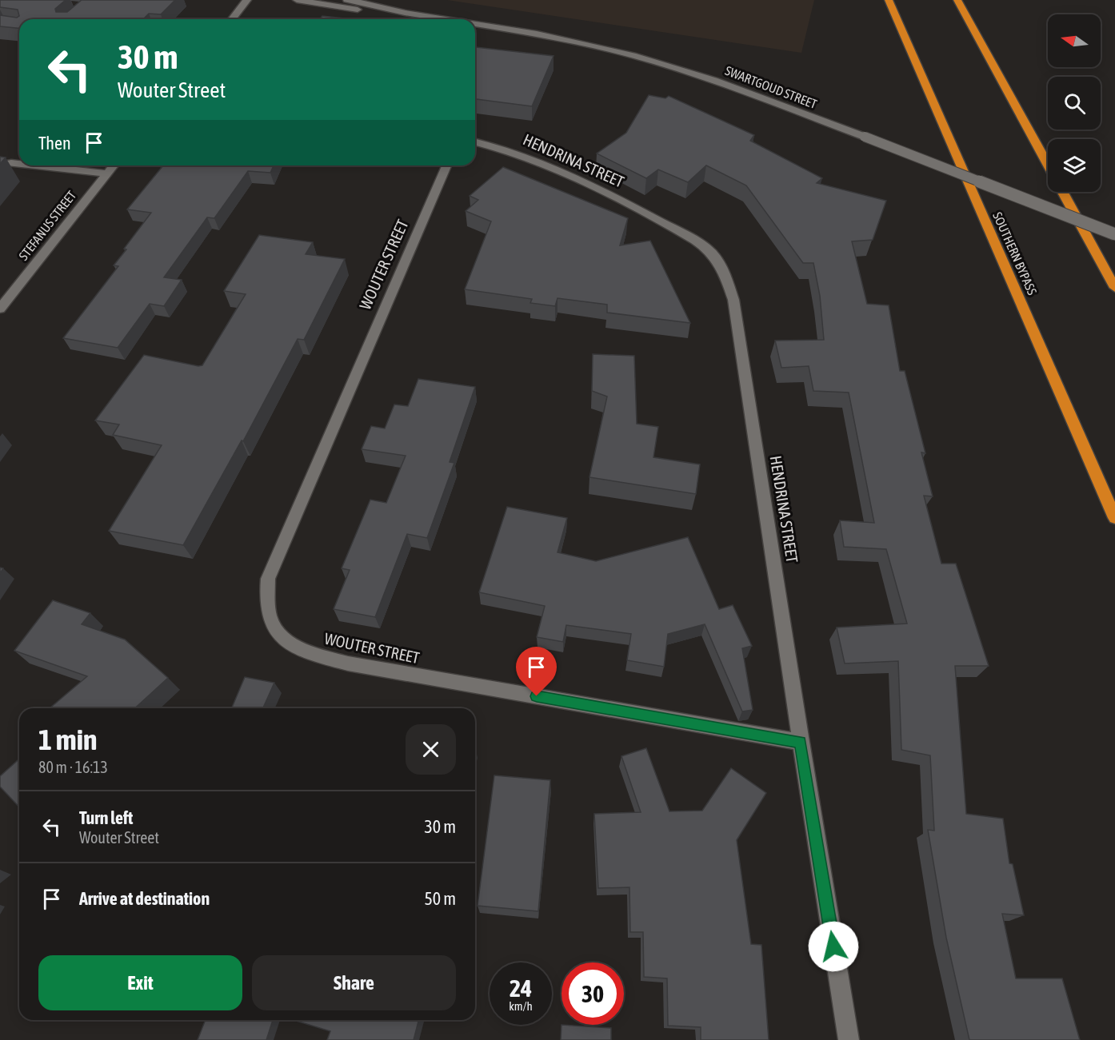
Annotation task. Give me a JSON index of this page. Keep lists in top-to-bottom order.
{
  "streets": {
    "highway": ["SOUTHERN BYPASS"],
    "street": [
      "SWARTGOUD STREET",
      "HENDRINA STREET",
      "STEFANUS STREET",
      "WOUTER STREET"
    ]
  },
  "crossings": [
    ["HENDRINA STREET", "WOUTER STREET"]
  ],
  "north": "left",
  "page": {
    "turn": ["30 m", "Wouter Street"],
    "then": "Then",
    "heading": ["1 min", "80 m · 16:13"],
    "list": [
      {
        "name": "Turn left",
        "note": "Wouter Street",
        "value": "30 m"
      },
      {
        "name": "Arrive at destination",
        "value": "50 m"
      }
    ],
    "buttons": ["Exit", "Share"],
    "speed": "24 km/h",
    "limit": "30"
  }
}
